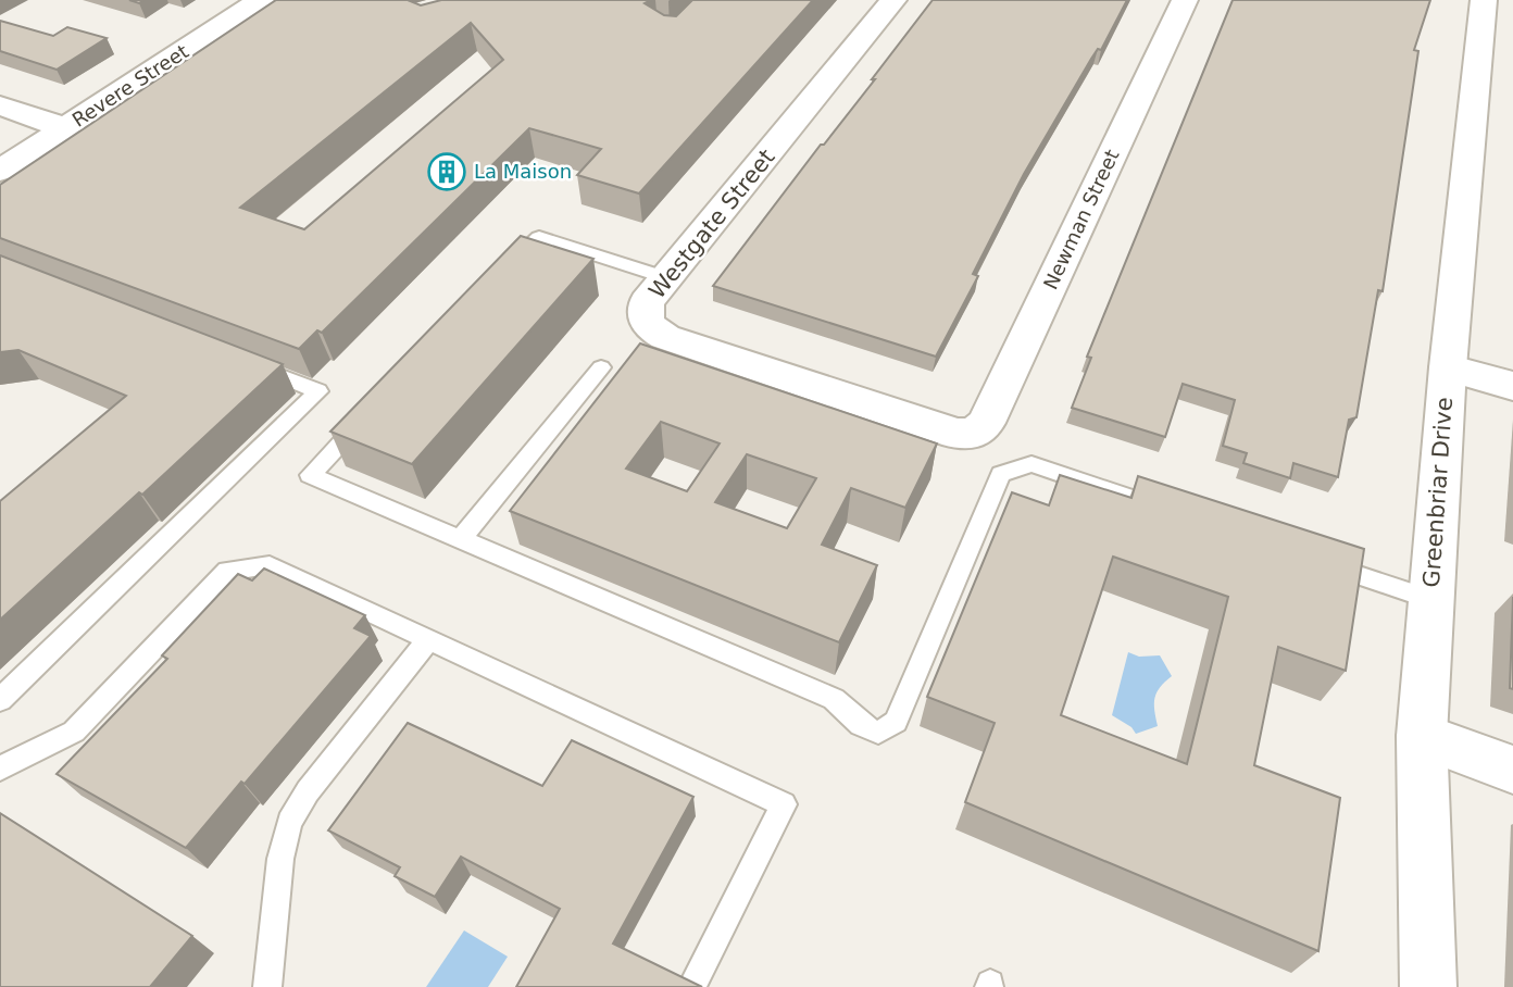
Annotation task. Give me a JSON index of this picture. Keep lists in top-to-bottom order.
{
  "streets": {
    "street": [
      "Revere Street",
      "Newman Street",
      "Westgate Street",
      "Greenbriar Drive"
    ]
  },
  "crossings": [
    ["Newman Street", "Westgate Street"]
  ],
  "places": {
    "building": ["La Maison"]
  }
}
